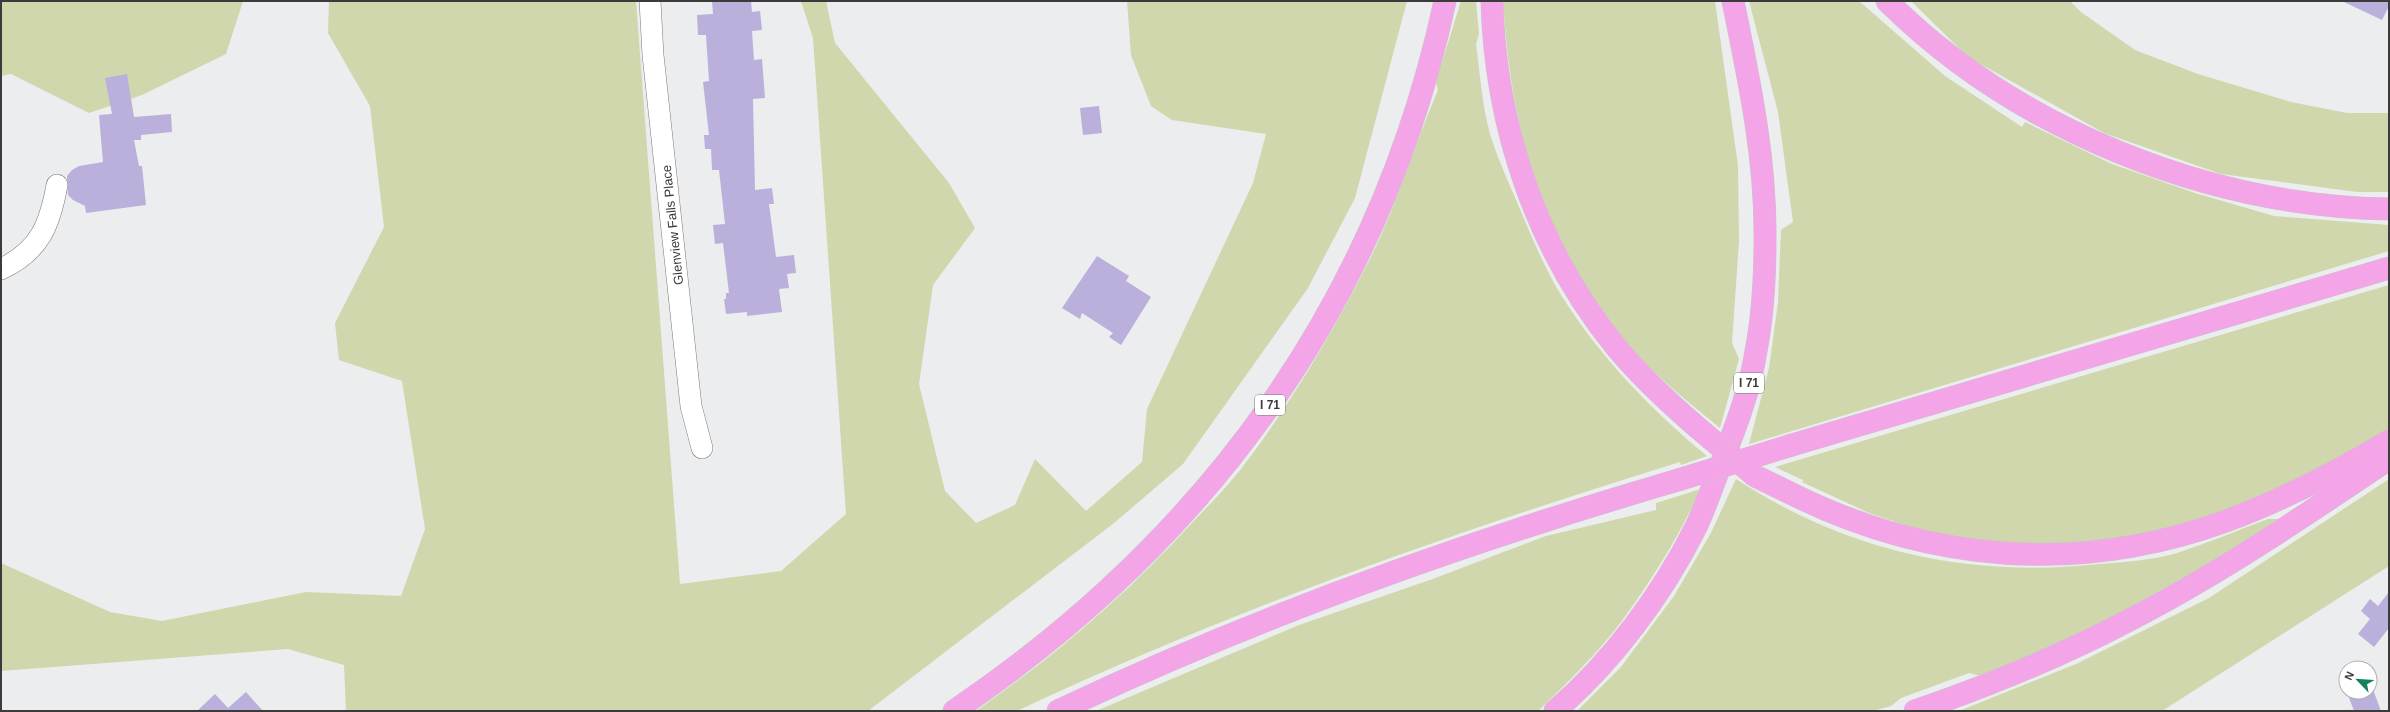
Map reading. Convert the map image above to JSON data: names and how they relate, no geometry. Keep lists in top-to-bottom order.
{
  "streets": {
    "highway": ["I 71"],
    "street": ["Glenview Falls Place"]
  },
  "north": "top left"
}
